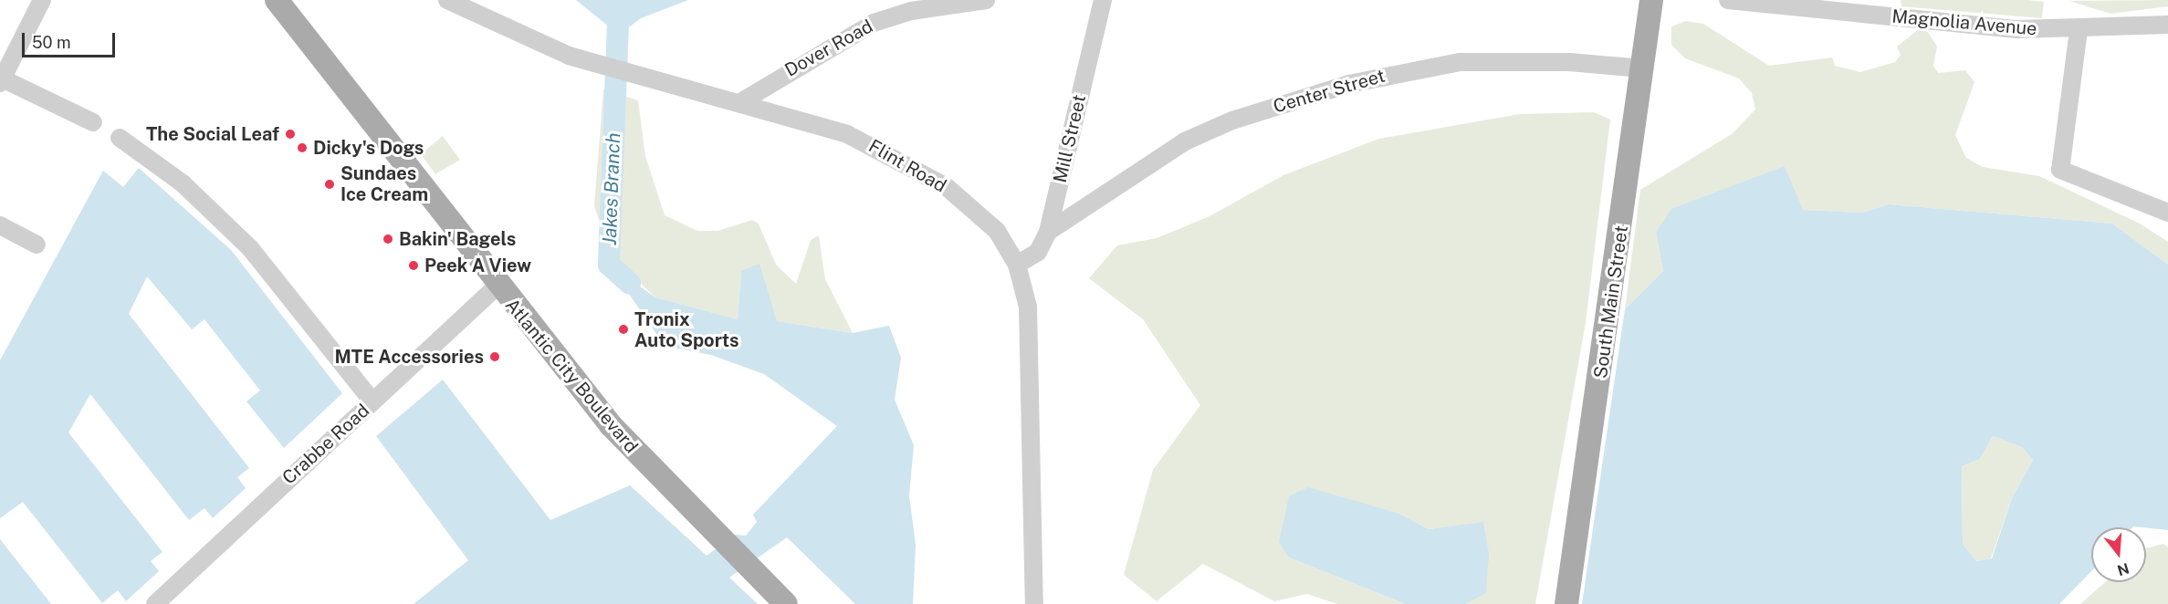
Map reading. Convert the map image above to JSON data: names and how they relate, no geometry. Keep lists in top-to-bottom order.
{
  "streets": {
    "main road": ["South Main Street", "Atlantic City Boulevard"],
    "street": [
      "Magnolia Avenue",
      "Dover Road",
      "Center Street",
      "Mill Street",
      "Flint Road",
      "Crabbe Road"
    ]
  },
  "crossings": [
    ["Dover Road", "Flint Road"],
    ["Center Street", "Mill Street"],
    ["Center Street", "South Main Street"],
    ["Mill Street", "Flint Road"],
    ["Atlantic City Boulevard", "Crabbe Road"]
  ],
  "water": ["Jakes Branch"],
  "places": [
    "The Social Leaf",
    "Dicky's Dogs",
    "Sundaes Ice Cream",
    "Bakin' Bagels",
    "Peek A View",
    "Tronix Auto Sports",
    "MTE Accessories"
  ],
  "scale_bar": "50 m",
  "north": "bottom"
}
